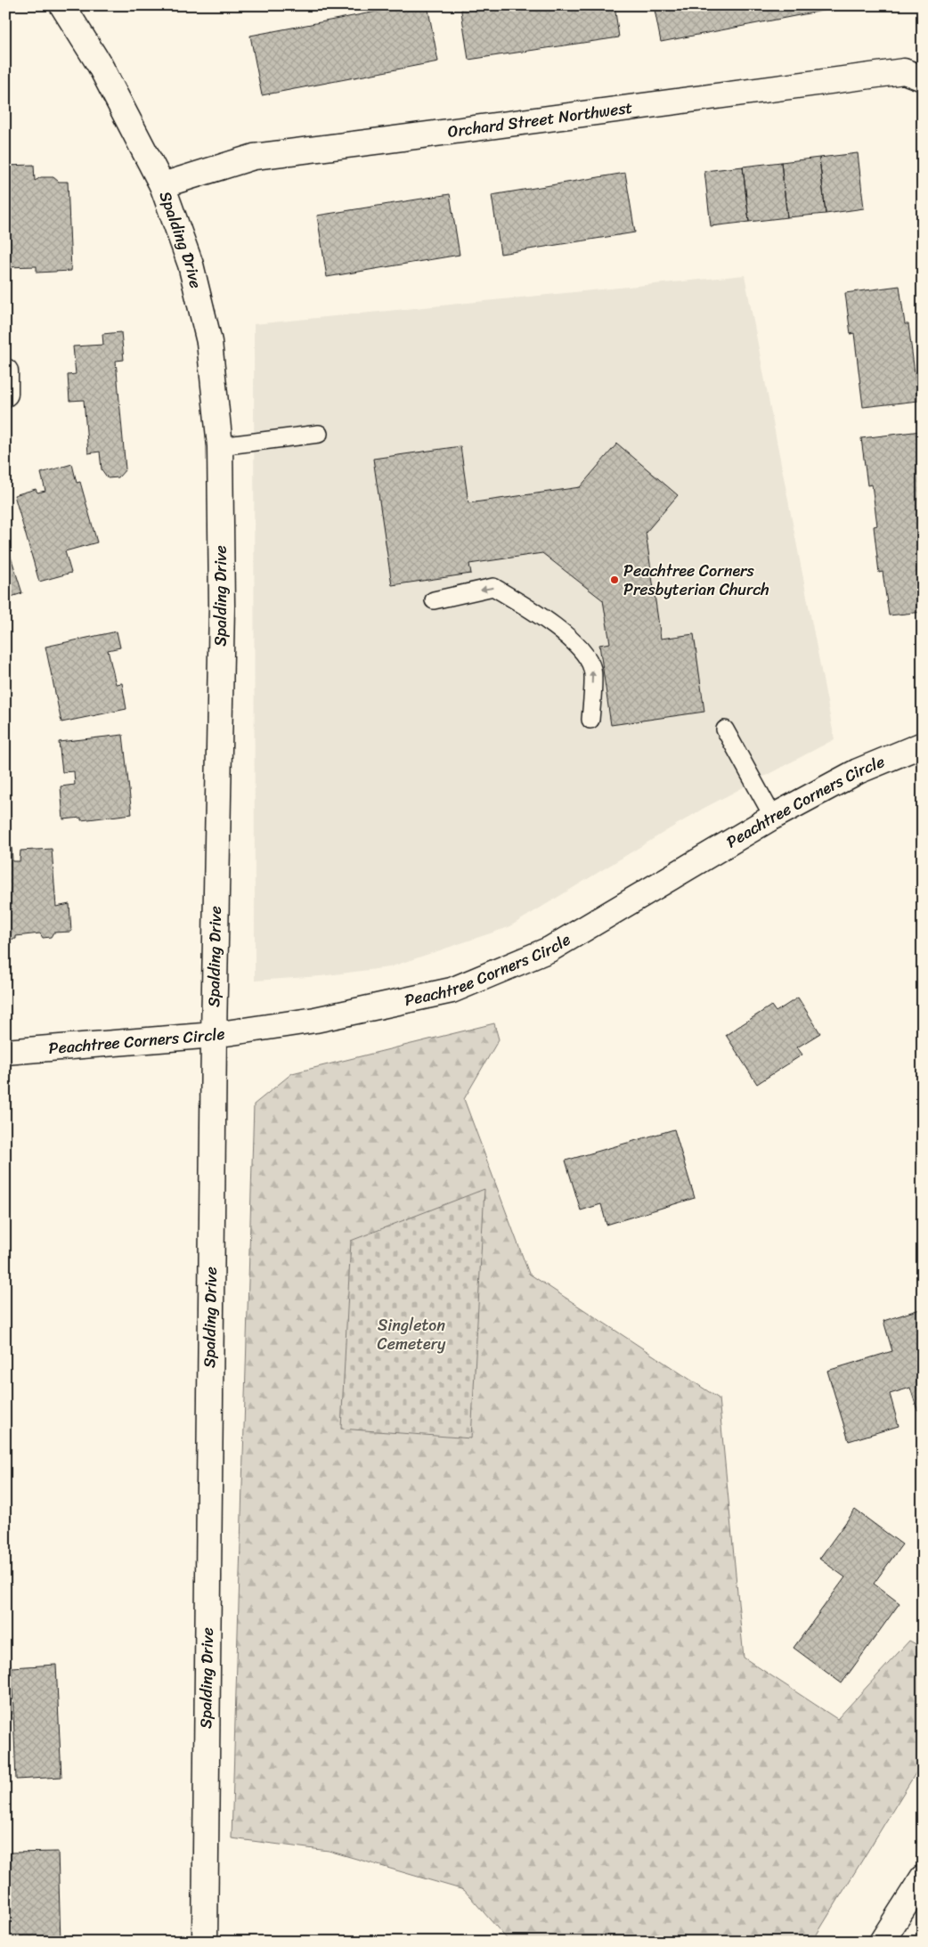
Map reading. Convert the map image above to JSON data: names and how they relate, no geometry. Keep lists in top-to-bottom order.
{
  "streets": {
    "main road": ["Orchard Street Northwest", "Spalding Drive", "Peachtree Corners Circle"]
  },
  "crossings": [
    ["Orchard Street Northwest", "Spalding Drive"],
    ["Spalding Drive", "Peachtree Corners Circle"]
  ],
  "parks": ["Singleton Cemetery"],
  "places": ["Peachtree Corners Presbyterian Church"]
}
